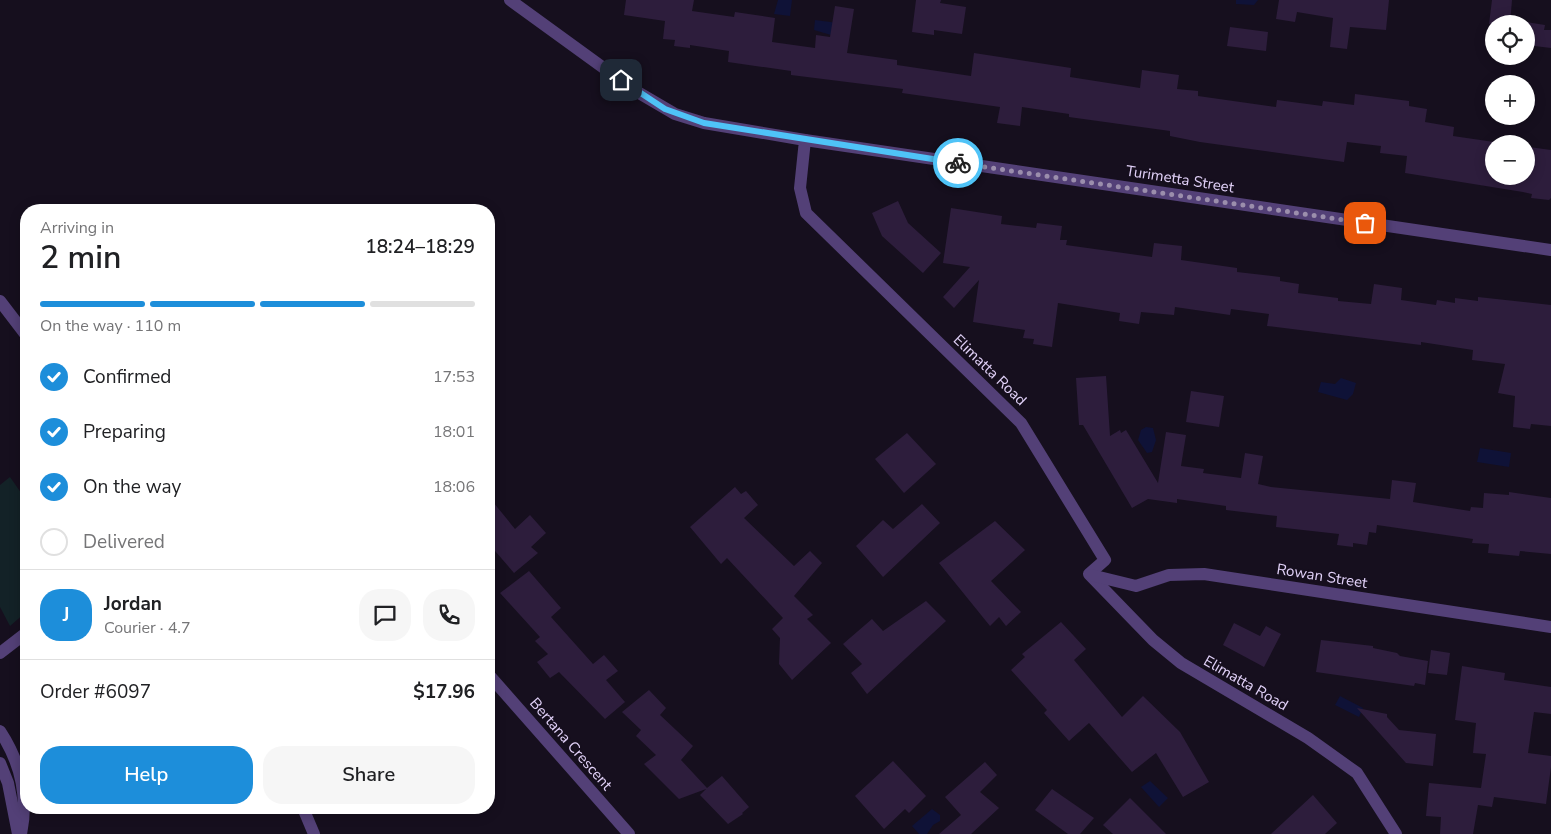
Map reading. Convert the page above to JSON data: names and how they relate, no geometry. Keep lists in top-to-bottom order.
{
  "streets": {
    "street": [
      "Turimetta Street",
      "Elimatta Road",
      "Rowan Street",
      "Bertana Crescent"
    ]
  },
  "crossings": [
    ["Turimetta Street", "Elimatta Road"],
    ["Elimatta Road", "Rowan Street"]
  ],
  "page": {
    "map_buttons": ["+", "−"],
    "heading": ["2 min", "Arriving in", "18:24–18:29"],
    "panel": [
      "Jordan",
      "Courier · 4.7",
      "Order #6097",
      "$17.96"
    ],
    "bar": "On the way · 110 m",
    "list": [
      ["Confirmed", "17:53"],
      ["Preparing", "18:01"],
      ["On the way", "18:06"],
      "Delivered"
    ],
    "round": "J",
    "buttons": ["Help", "Share"]
  }
}
